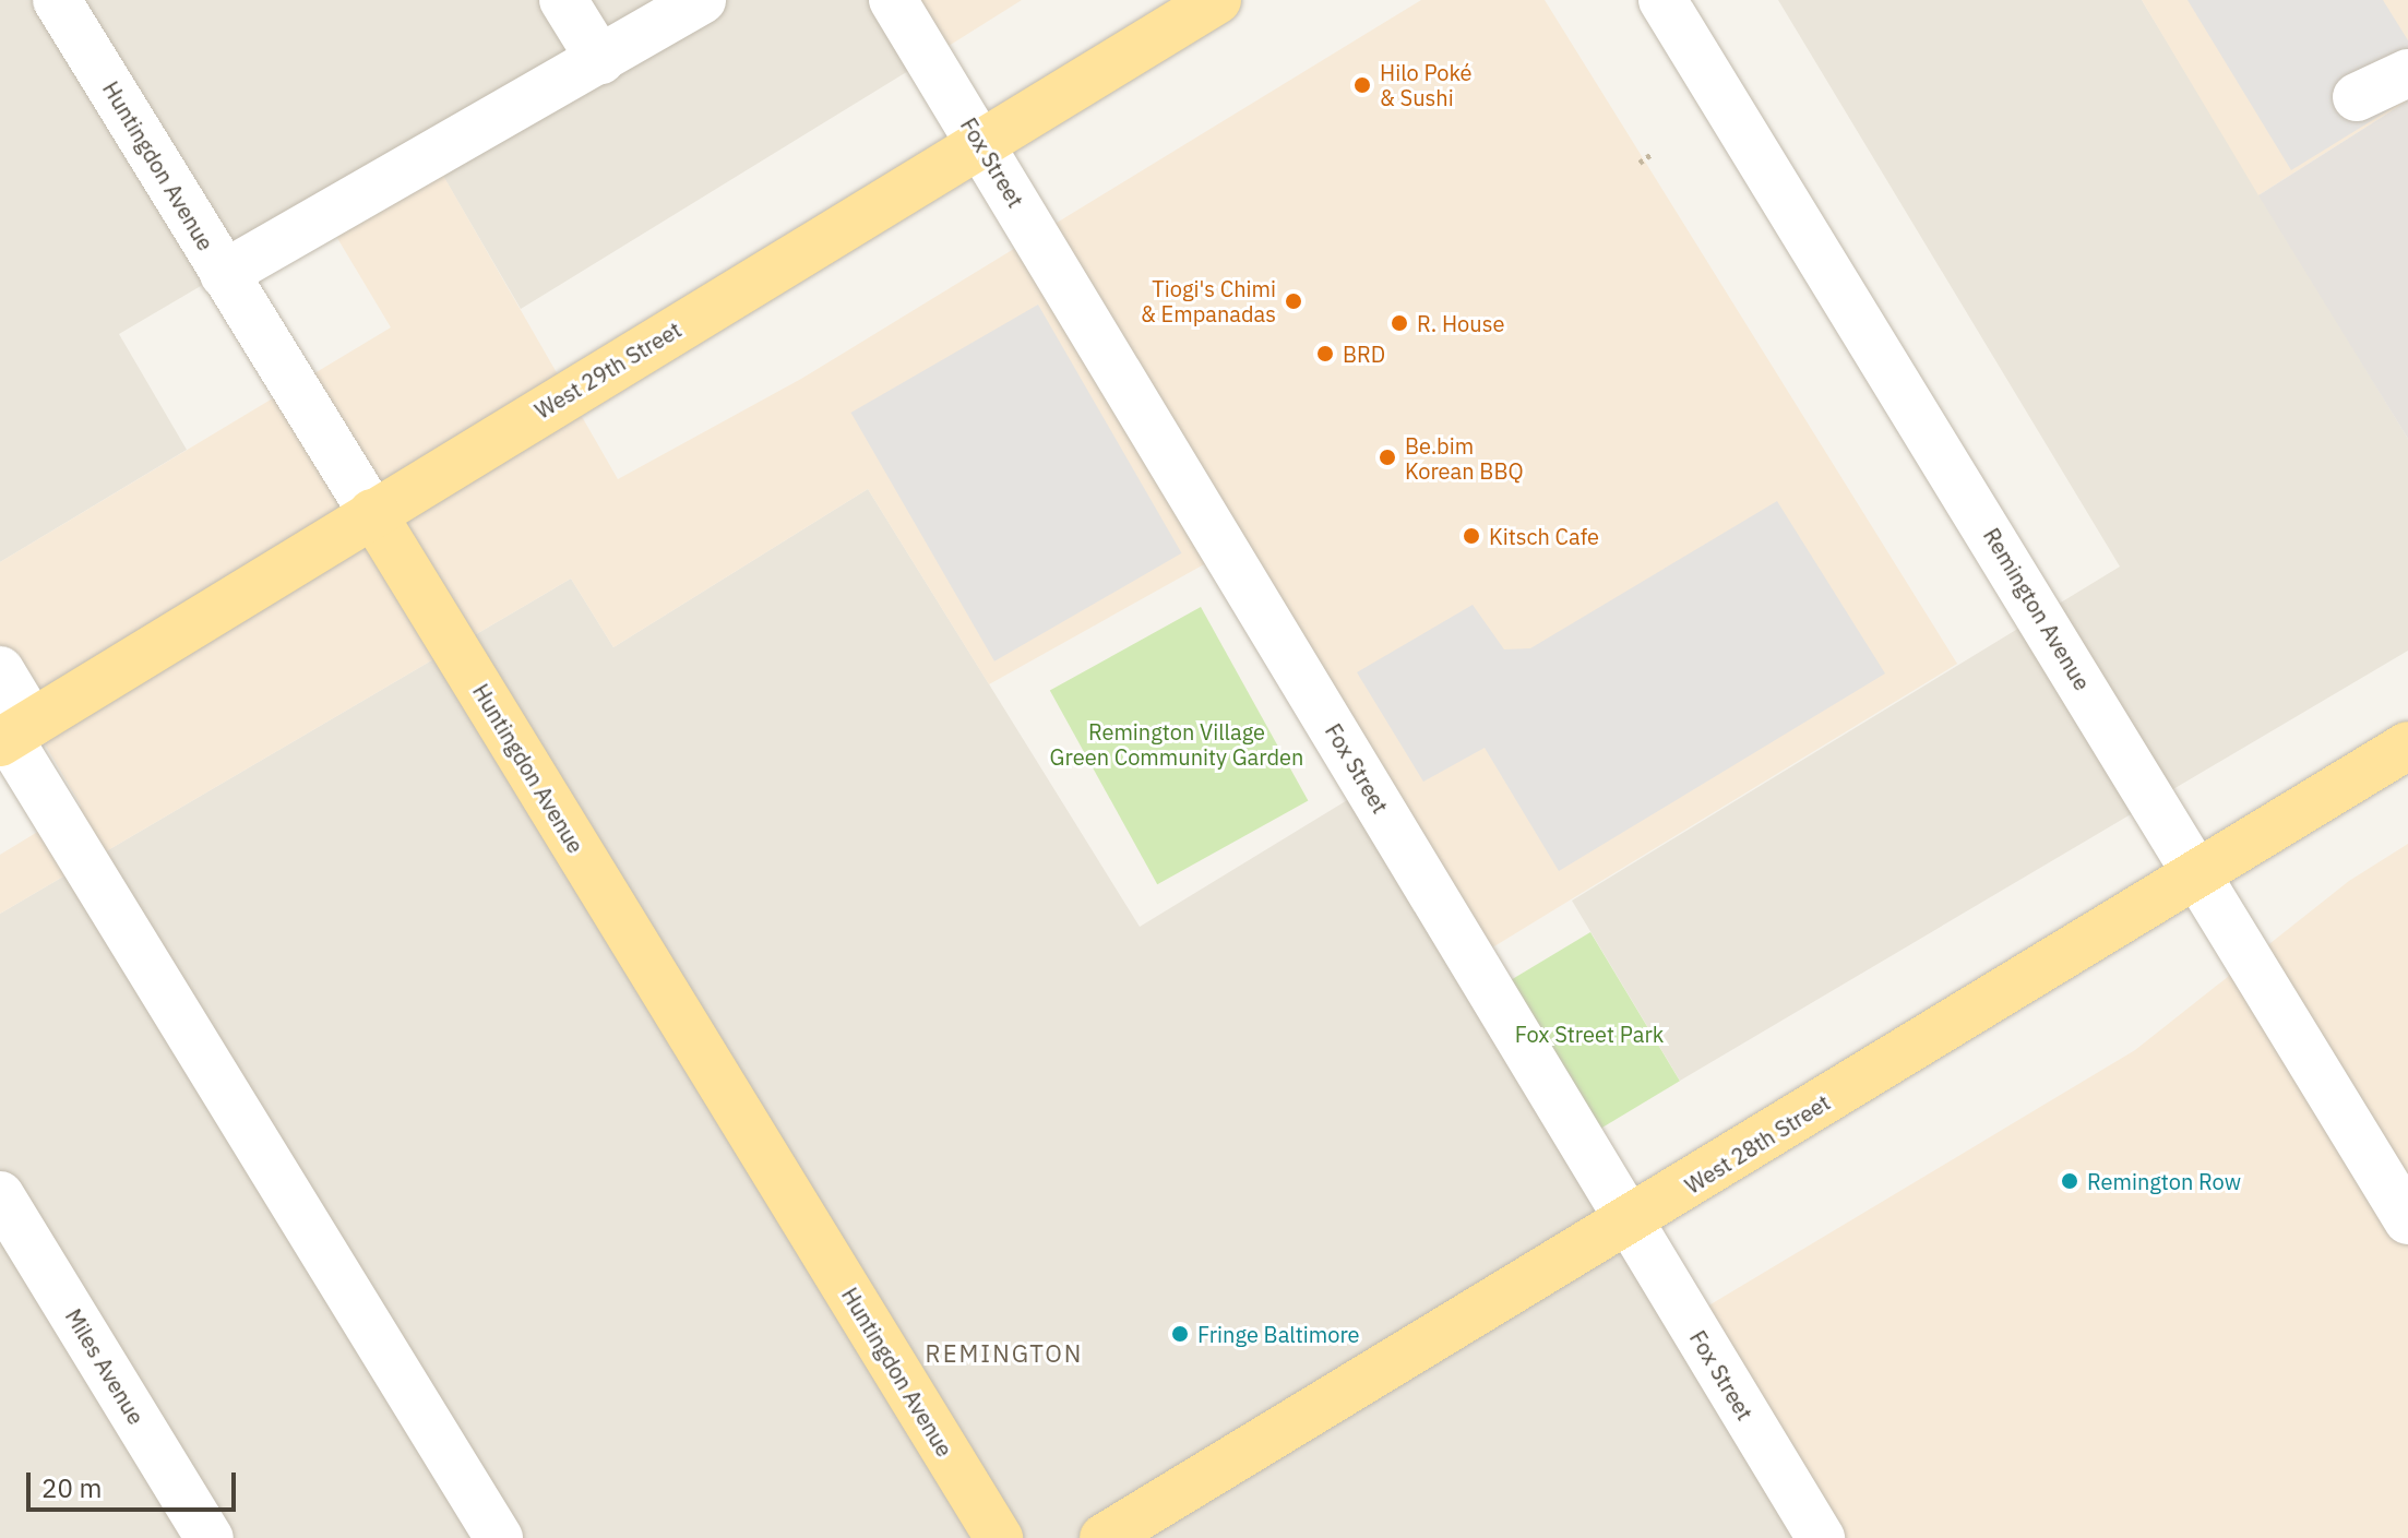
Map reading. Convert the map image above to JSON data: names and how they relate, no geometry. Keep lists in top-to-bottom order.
{
  "streets": {
    "main road": ["Huntingdon Avenue", "West 29th Street", "West 28th Street"],
    "street": ["Fox Street", "Remington Avenue", "Miles Avenue"]
  },
  "crossings": [
    ["Fox Street", "West 29th Street"],
    ["Fox Street", "West 28th Street"],
    ["Huntingdon Avenue", "West 29th Street"],
    ["Remington Avenue", "West 28th Street"]
  ],
  "districts": ["REMINGTON"],
  "parks": ["Remington Village Green Community Garden", "Fox Street Park"],
  "places": [
    "Hilo Poké & Sushi",
    "Tiogi's Chimi & Empanadas",
    "R. House",
    "BRD",
    "Be.bim Korean BBQ",
    "Kitsch Cafe",
    "Remington Row",
    "Fringe Baltimore"
  ],
  "scale_bar": "20 m"
}
